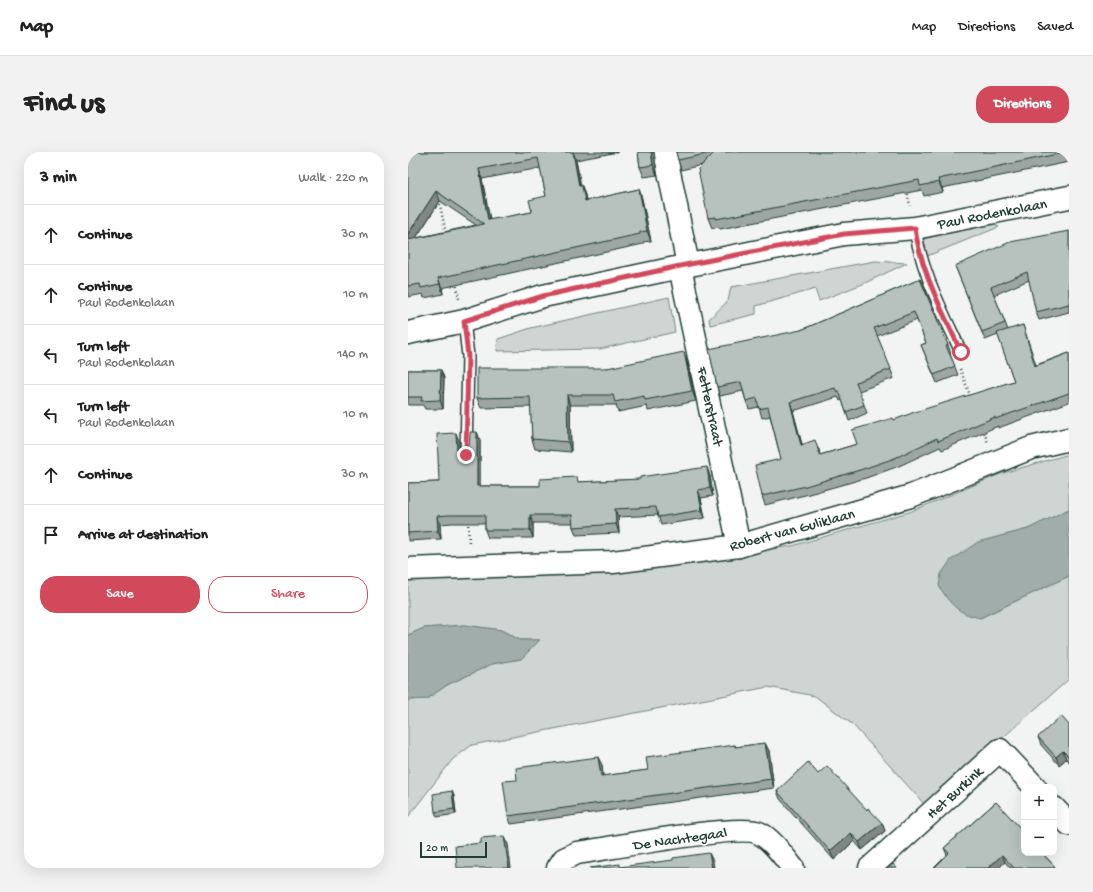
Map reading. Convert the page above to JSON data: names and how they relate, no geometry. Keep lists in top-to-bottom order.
{
  "streets": {
    "street": [
      "Paul Rodenkolaan",
      "Fetterstraat",
      "Robert van Guliklaan",
      "Het Burkink",
      "De Nachtegaal"
    ]
  },
  "crossings": [
    ["Paul Rodenkolaan", "Fetterstraat"],
    ["Fetterstraat", "Robert van Guliklaan"]
  ],
  "scale_bar": "20 m",
  "page": {
    "header": "Map",
    "nav": ["Map", "Directions", "Saved"],
    "buttons": [
      "Directions",
      ["Save", "Share"]
    ],
    "title": "Find us",
    "heading": ["3 min", "Walk · 220 m"],
    "list": [
      ["Continue", "30 m"],
      ["Continue", "Paul Rodenkolaan", "10 m"],
      ["Turn left", "Paul Rodenkolaan", "140 m"],
      ["Turn left", "Paul Rodenkolaan", "10 m"],
      ["Continue", "30 m"],
      "Arrive at destination"
    ],
    "map_buttons": ["+", "−"],
    "scale": "20 m"
  }
}
